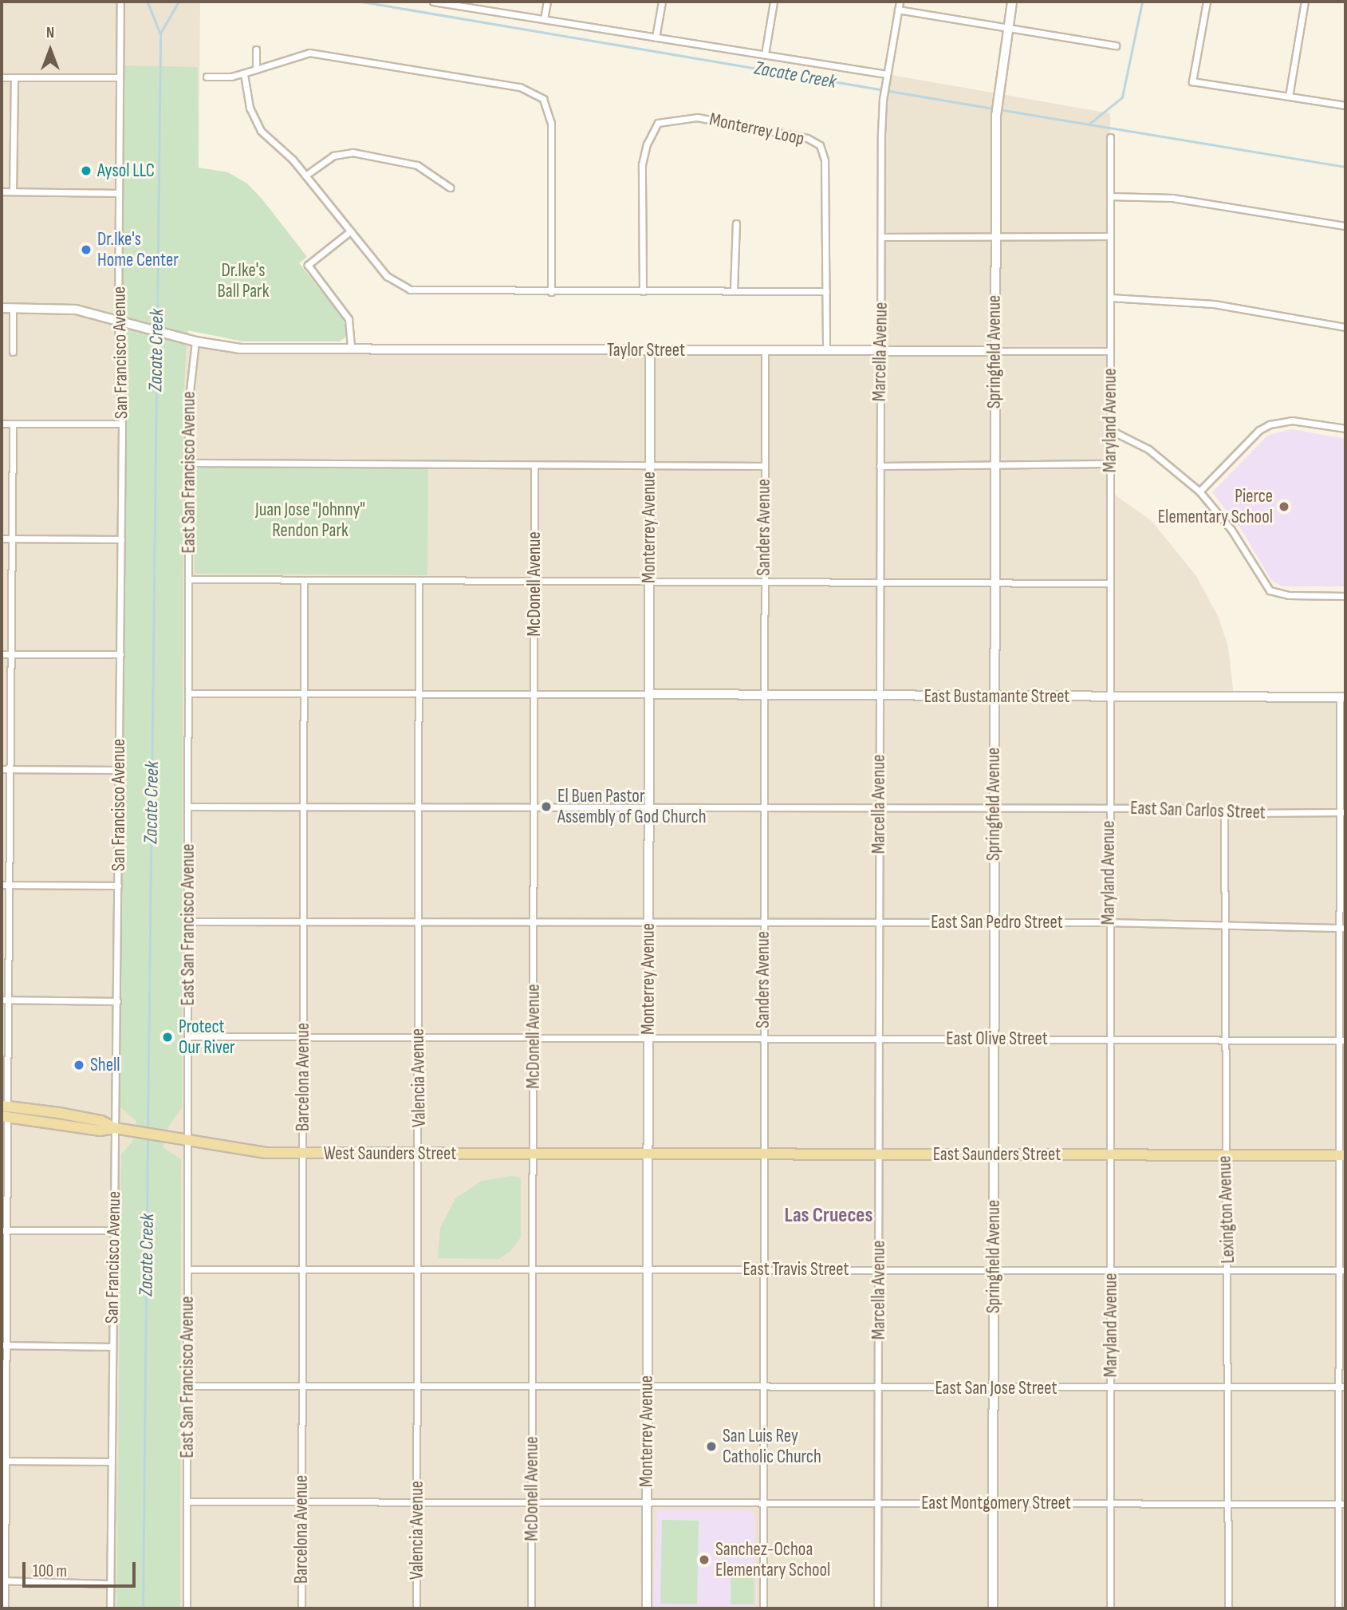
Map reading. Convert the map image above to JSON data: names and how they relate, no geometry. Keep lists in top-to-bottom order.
{
  "streets": {
    "main road": ["Springfield Avenue", "West Saunders Street", "East Saunders Street"],
    "street": [
      "Monterrey Loop",
      "Taylor Street",
      "Marcella Avenue",
      "San Francisco Avenue",
      "Maryland Avenue",
      "East San Francisco Avenue",
      "Monterrey Avenue",
      "Sanders Avenue",
      "McDonell Avenue",
      "East Bustamante Street",
      "East San Carlos Street",
      "East San Pedro Street",
      "East Olive Street",
      "Barcelona Avenue",
      "Valencia Avenue",
      "Lexington Avenue",
      "East Travis Street",
      "East San Jose Street",
      "East Montgomery Street"
    ]
  },
  "crossings": [
    ["Monterrey Loop", "Taylor Street"],
    ["Taylor Street", "Marcella Avenue"],
    ["Taylor Street", "Springfield Avenue"],
    ["Taylor Street", "San Francisco Avenue"],
    ["Taylor Street", "Maryland Avenue"],
    ["Taylor Street", "East San Francisco Avenue"],
    ["Taylor Street", "Monterrey Avenue"],
    ["Taylor Street", "Sanders Avenue"],
    ["Marcella Avenue", "East Bustamante Street"],
    ["Marcella Avenue", "East San Carlos Street"],
    ["Marcella Avenue", "East San Pedro Street"],
    ["Marcella Avenue", "East Olive Street"],
    ["Marcella Avenue", "East Saunders Street"],
    ["Marcella Avenue", "East Travis Street"],
    ["Marcella Avenue", "East San Jose Street"],
    ["Marcella Avenue", "East Montgomery Street"],
    ["Springfield Avenue", "East Bustamante Street"],
    ["Springfield Avenue", "East San Carlos Street"],
    ["Springfield Avenue", "East San Pedro Street"],
    ["Springfield Avenue", "East Olive Street"],
    ["Springfield Avenue", "East Saunders Street"],
    ["Springfield Avenue", "East Travis Street"],
    ["Springfield Avenue", "East San Jose Street"],
    ["Springfield Avenue", "East Montgomery Street"],
    ["San Francisco Avenue", "West Saunders Street"],
    ["Maryland Avenue", "East Bustamante Street"],
    ["Maryland Avenue", "East San Carlos Street"],
    ["Maryland Avenue", "East San Pedro Street"],
    ["Maryland Avenue", "East Olive Street"],
    ["Maryland Avenue", "East Saunders Street"],
    ["Maryland Avenue", "East Travis Street"],
    ["Maryland Avenue", "East San Jose Street"],
    ["Maryland Avenue", "East Montgomery Street"],
    ["East San Francisco Avenue", "East San Carlos Street"],
    ["East San Francisco Avenue", "East San Pedro Street"],
    ["East San Francisco Avenue", "East Olive Street"],
    ["East San Francisco Avenue", "West Saunders Street"],
    ["East San Francisco Avenue", "East Travis Street"],
    ["East San Francisco Avenue", "East San Jose Street"],
    ["East San Francisco Avenue", "East Montgomery Street"],
    ["Monterrey Avenue", "East Bustamante Street"],
    ["Monterrey Avenue", "East San Carlos Street"],
    ["Monterrey Avenue", "East San Pedro Street"],
    ["Monterrey Avenue", "East Olive Street"],
    ["Monterrey Avenue", "West Saunders Street"],
    ["Monterrey Avenue", "East Saunders Street"],
    ["Monterrey Avenue", "East Travis Street"],
    ["Monterrey Avenue", "East San Jose Street"],
    ["Monterrey Avenue", "East Montgomery Street"],
    ["Sanders Avenue", "East Bustamante Street"],
    ["Sanders Avenue", "East San Carlos Street"],
    ["Sanders Avenue", "East San Pedro Street"],
    ["Sanders Avenue", "East Olive Street"],
    ["Sanders Avenue", "East Saunders Street"],
    ["Sanders Avenue", "East Travis Street"],
    ["Sanders Avenue", "East San Jose Street"],
    ["Sanders Avenue", "East Montgomery Street"],
    ["McDonell Avenue", "East San Carlos Street"],
    ["McDonell Avenue", "East San Pedro Street"],
    ["McDonell Avenue", "East Olive Street"],
    ["McDonell Avenue", "West Saunders Street"],
    ["McDonell Avenue", "East Travis Street"],
    ["McDonell Avenue", "East San Jose Street"],
    ["McDonell Avenue", "East Montgomery Street"],
    ["East San Carlos Street", "Barcelona Avenue"],
    ["East San Carlos Street", "Valencia Avenue"],
    ["East San Carlos Street", "Lexington Avenue"],
    ["East San Pedro Street", "Barcelona Avenue"],
    ["East San Pedro Street", "Valencia Avenue"],
    ["East San Pedro Street", "Lexington Avenue"],
    ["East Olive Street", "Barcelona Avenue"],
    ["East Olive Street", "Valencia Avenue"],
    ["East Olive Street", "Lexington Avenue"],
    ["Barcelona Avenue", "West Saunders Street"],
    ["Barcelona Avenue", "East Travis Street"],
    ["Barcelona Avenue", "East San Jose Street"],
    ["Barcelona Avenue", "East Montgomery Street"],
    ["Valencia Avenue", "West Saunders Street"],
    ["Valencia Avenue", "East Travis Street"],
    ["Valencia Avenue", "East San Jose Street"],
    ["Valencia Avenue", "East Montgomery Street"],
    ["West Saunders Street", "East Saunders Street"],
    ["East Saunders Street", "Lexington Avenue"],
    ["Lexington Avenue", "East Travis Street"],
    ["Lexington Avenue", "East San Jose Street"],
    ["Lexington Avenue", "East Montgomery Street"]
  ],
  "districts": ["Las Crueces"],
  "water": ["Zacate Creek"],
  "parks": ["Dr.Ike's Ball Park", "Juan Jose \"Johnny\" Rendon Park"],
  "places": [
    "Aysol LLC",
    "Dr.Ike's Home Center",
    "Pierce Elementary School",
    "El Buen Pastor Assembly of God Church",
    "Protect Our River",
    "Shell",
    "San Luis Rey Catholic Church",
    "Sanchez-Ochoa Elementary School"
  ],
  "scale_bar": "100 m",
  "north": "top"
}
